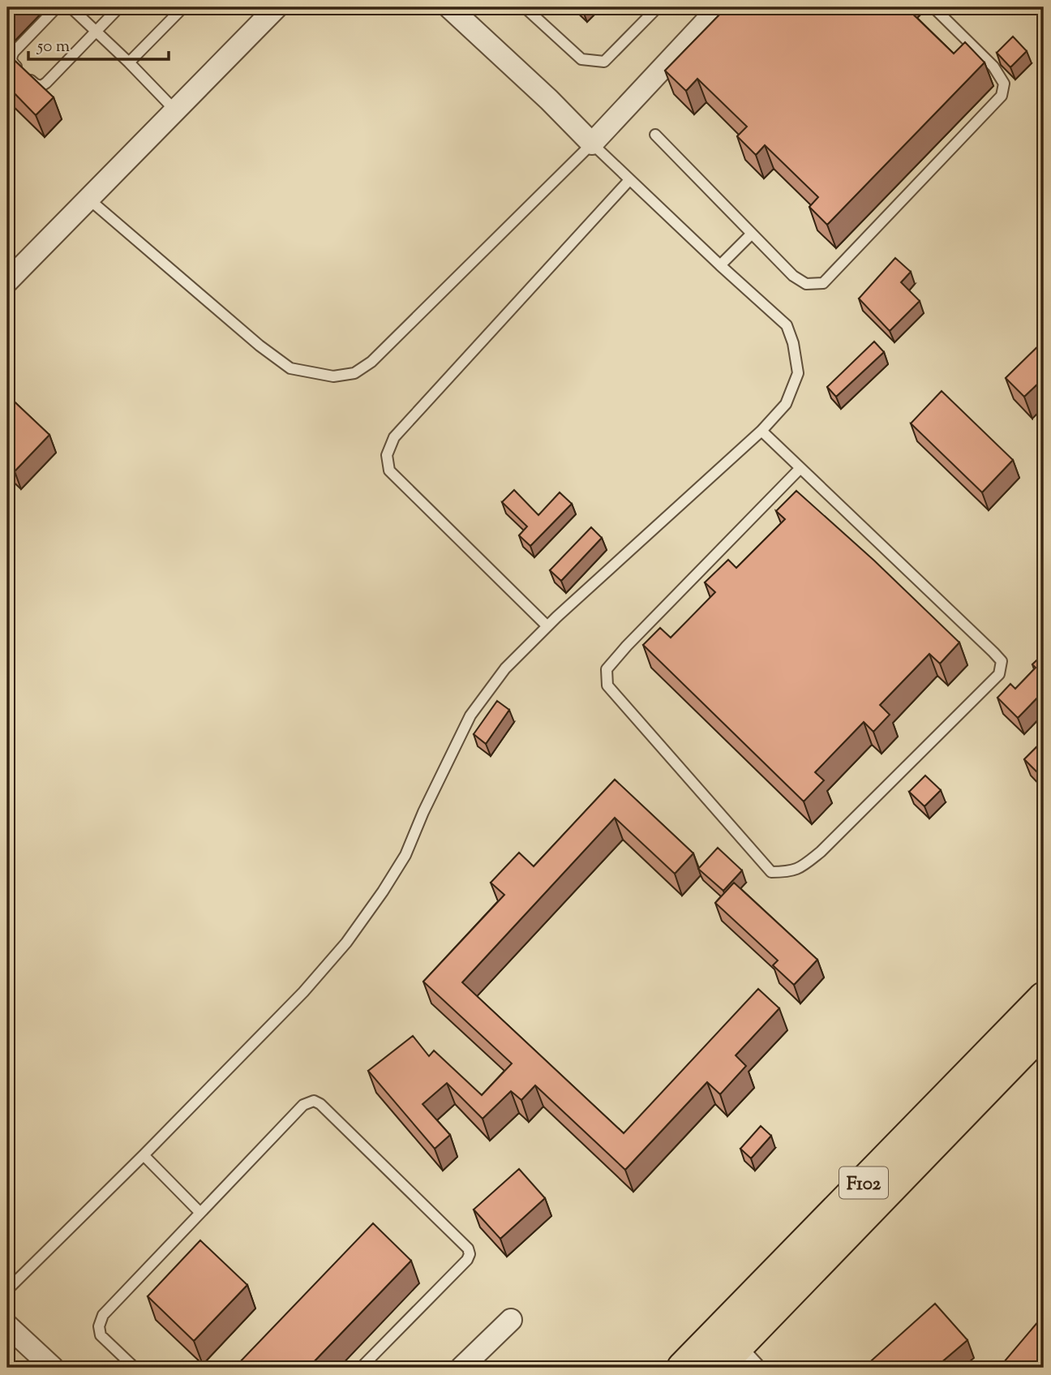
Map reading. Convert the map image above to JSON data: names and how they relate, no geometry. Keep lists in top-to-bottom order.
{
  "streets": {
    "highway": ["F102"]
  },
  "scale_bar": "50 m"
}
